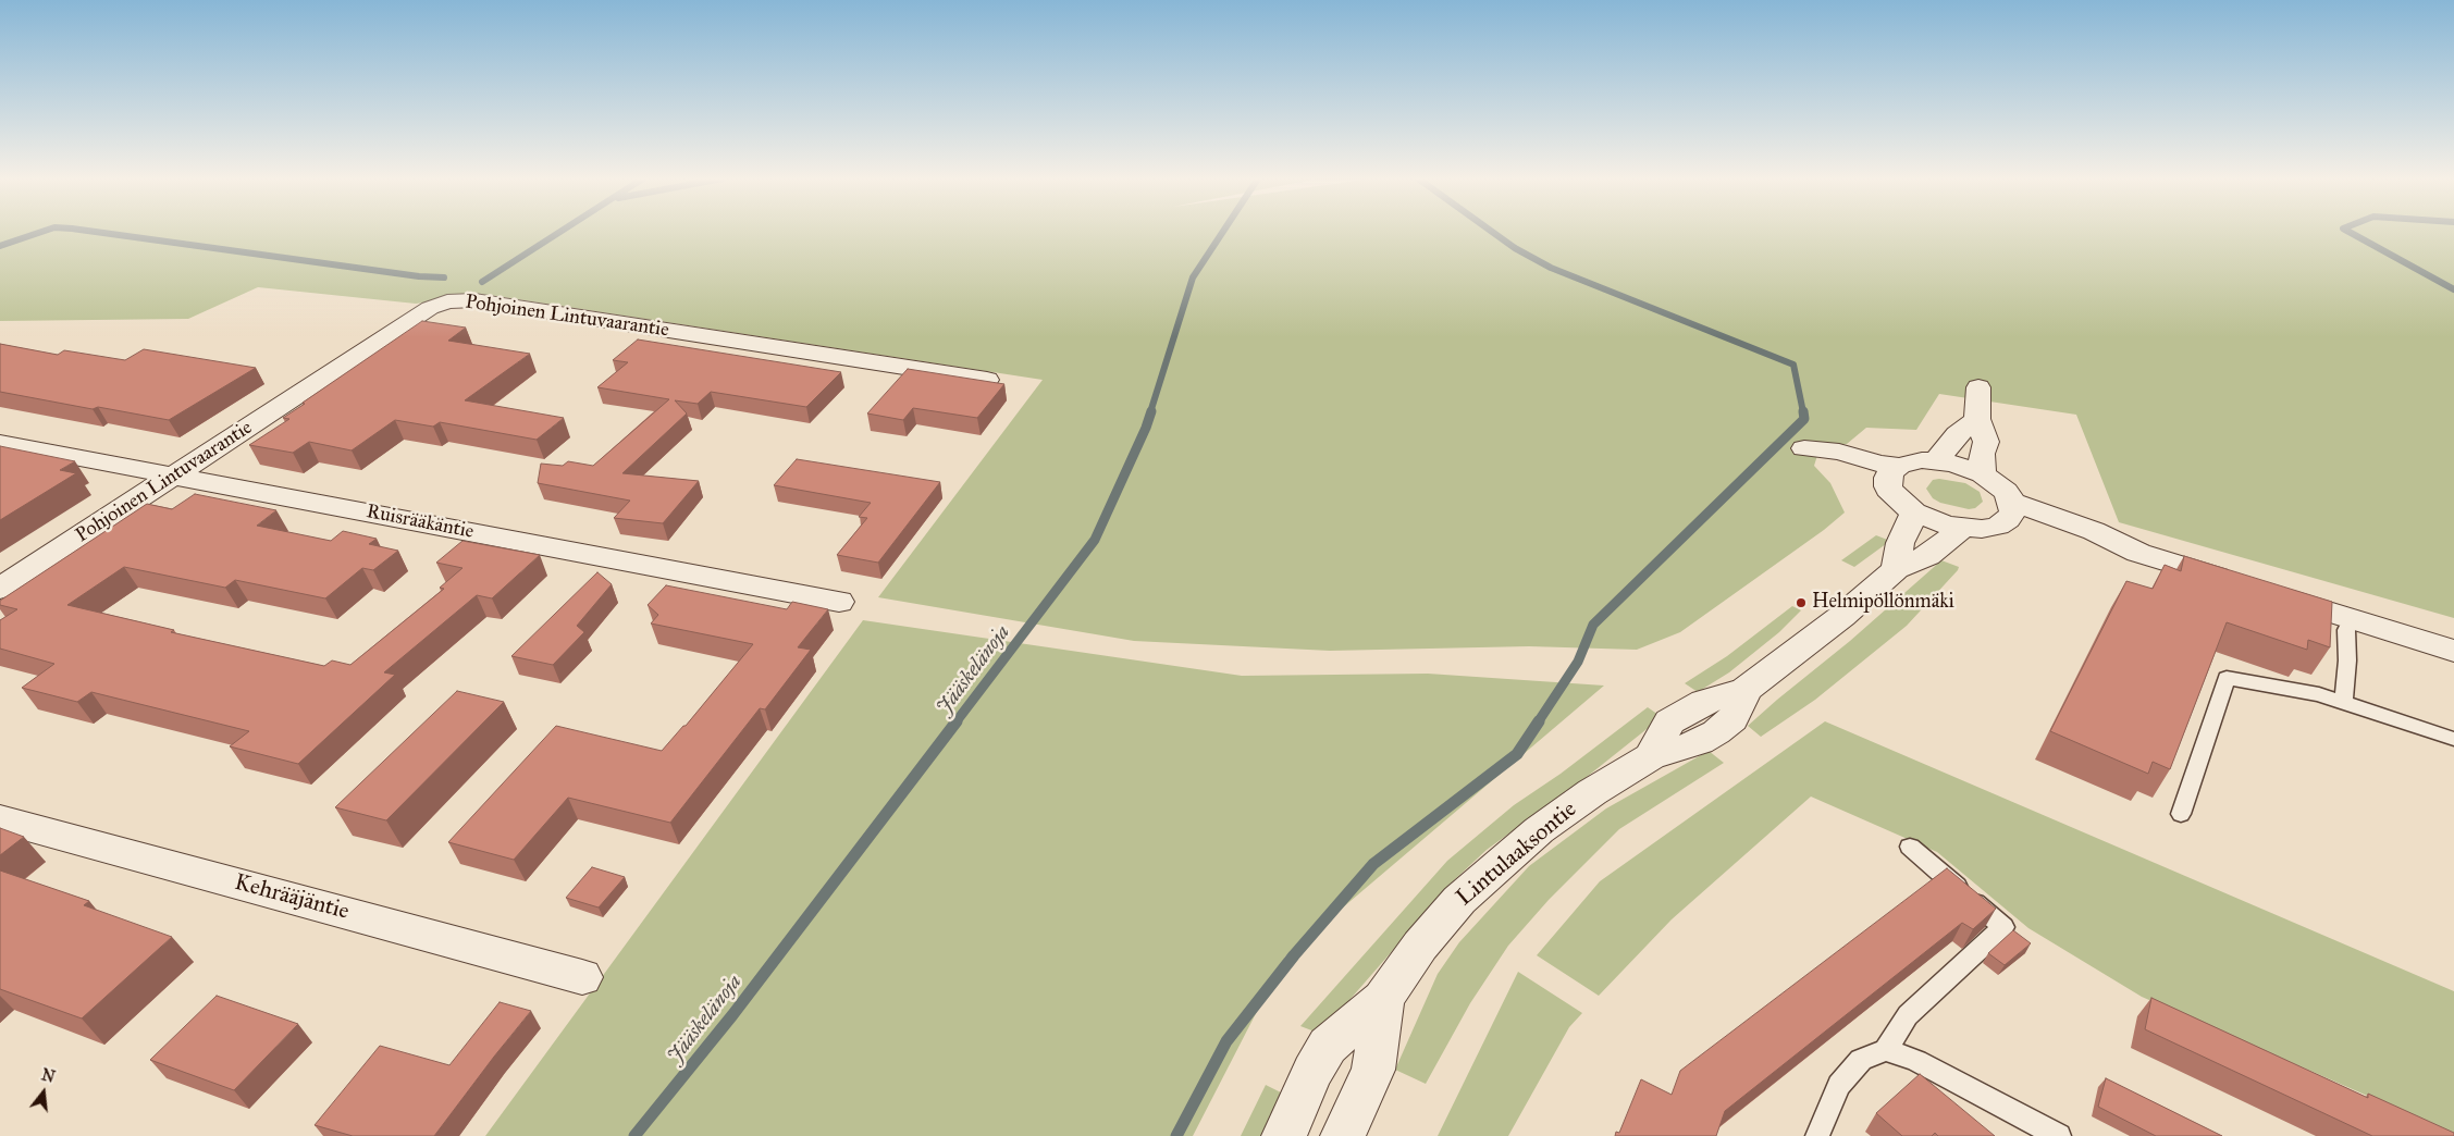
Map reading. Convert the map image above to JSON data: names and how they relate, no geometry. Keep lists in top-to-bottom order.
{
  "streets": {
    "street": [
      "Pohjoinen Lintuvaarantie",
      "Ruisrääkäntie",
      "Lintulaaksontie",
      "Kehrääjäntie"
    ]
  },
  "crossings": [
    ["Pohjoinen Lintuvaarantie", "Ruisrääkäntie"]
  ],
  "water": ["Jääskelänoja"],
  "places": ["Helmipöllönmäki"],
  "north": "top"
}
